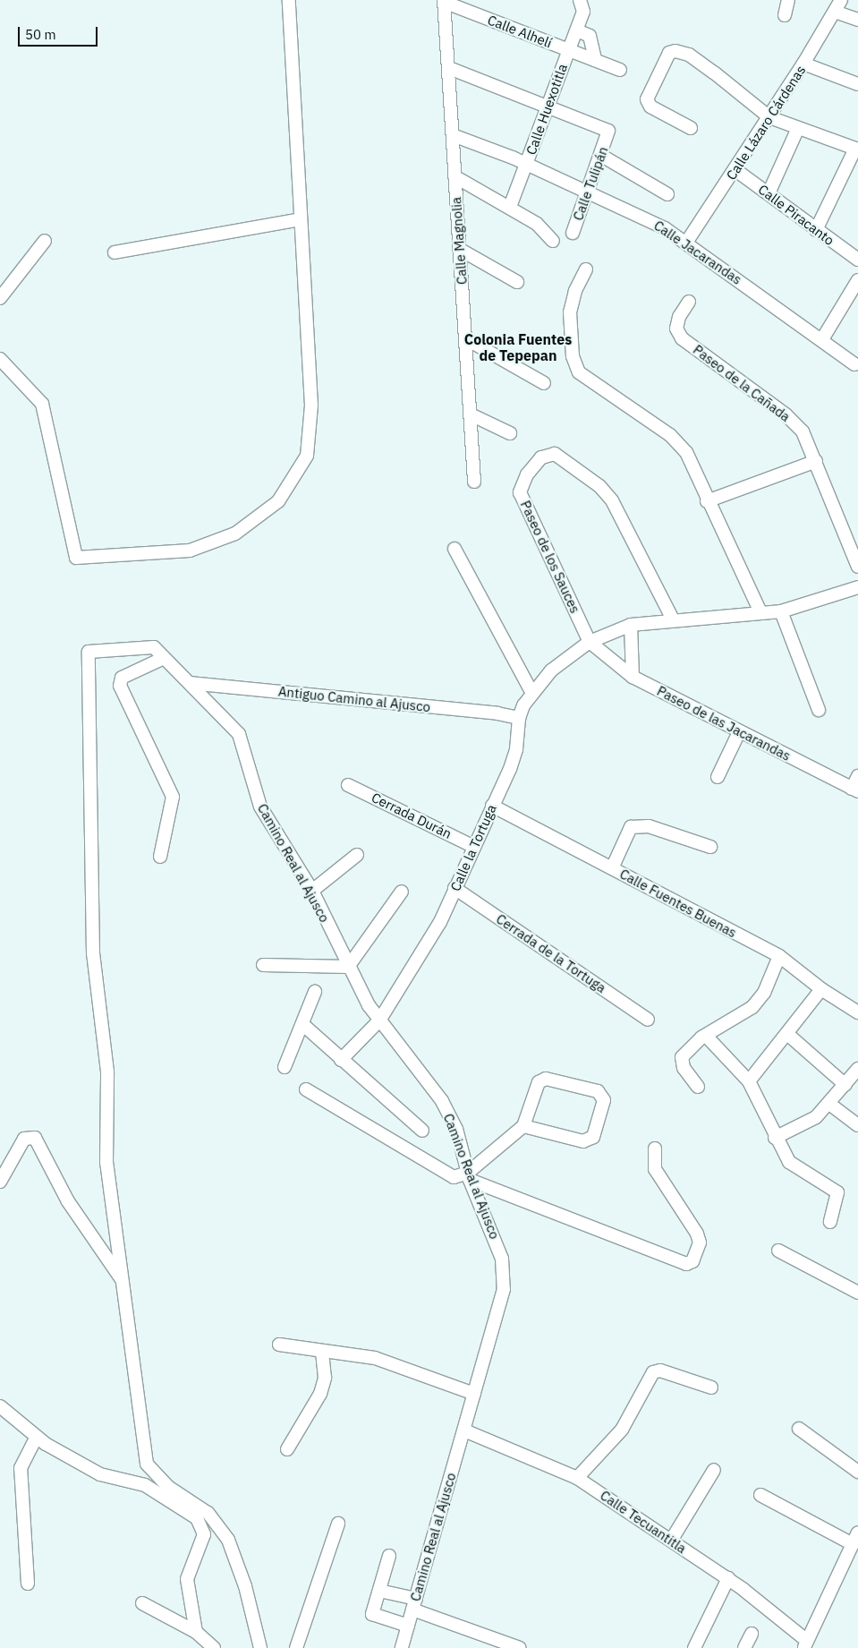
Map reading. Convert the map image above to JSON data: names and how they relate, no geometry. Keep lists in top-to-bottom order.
{
  "streets": {
    "street": [
      "Calle Alhelí",
      "Calle Huexotitla",
      "Calle Lázaro Cárdenas",
      "Calle Tulipán",
      "Calle Piracanto",
      "Calle Magnolia",
      "Calle Jacarandas",
      "Paseo de la Cañada",
      "Paseo de los Sauces",
      "Antiguo Camino al Ajusco",
      "Paseo de las Jacarandas",
      "Cerrada Durán",
      "Calle la Tortuga",
      "Camino Real al Ajusco",
      "Calle Fuentes Buenas",
      "Cerrada de la Tortuga",
      "Calle Tecuantitla"
    ]
  },
  "crossings": [
    ["Calle Alhelí", "Calle Huexotitla"],
    ["Calle Alhelí", "Calle Magnolia"],
    ["Calle Huexotitla", "Calle Tulipán"],
    ["Calle Huexotitla", "Calle Jacarandas"],
    ["Calle Lázaro Cárdenas", "Calle Piracanto"],
    ["Calle Lázaro Cárdenas", "Calle Jacarandas"],
    ["Calle Tulipán", "Calle Jacarandas"],
    ["Calle Magnolia", "Calle Jacarandas"],
    ["Paseo de los Sauces", "Paseo de las Jacarandas"],
    ["Paseo de los Sauces", "Calle la Tortuga"],
    ["Antiguo Camino al Ajusco", "Calle la Tortuga"],
    ["Antiguo Camino al Ajusco", "Camino Real al Ajusco"],
    ["Paseo de las Jacarandas", "Calle la Tortuga"],
    ["Cerrada Durán", "Calle la Tortuga"],
    ["Calle la Tortuga", "Camino Real al Ajusco"],
    ["Calle la Tortuga", "Calle Fuentes Buenas"],
    ["Calle la Tortuga", "Cerrada de la Tortuga"],
    ["Camino Real al Ajusco", "Calle Tecuantitla"]
  ],
  "districts": ["Colonia Fuentes de Tepepan"],
  "scale_bar": "50 m"
}
